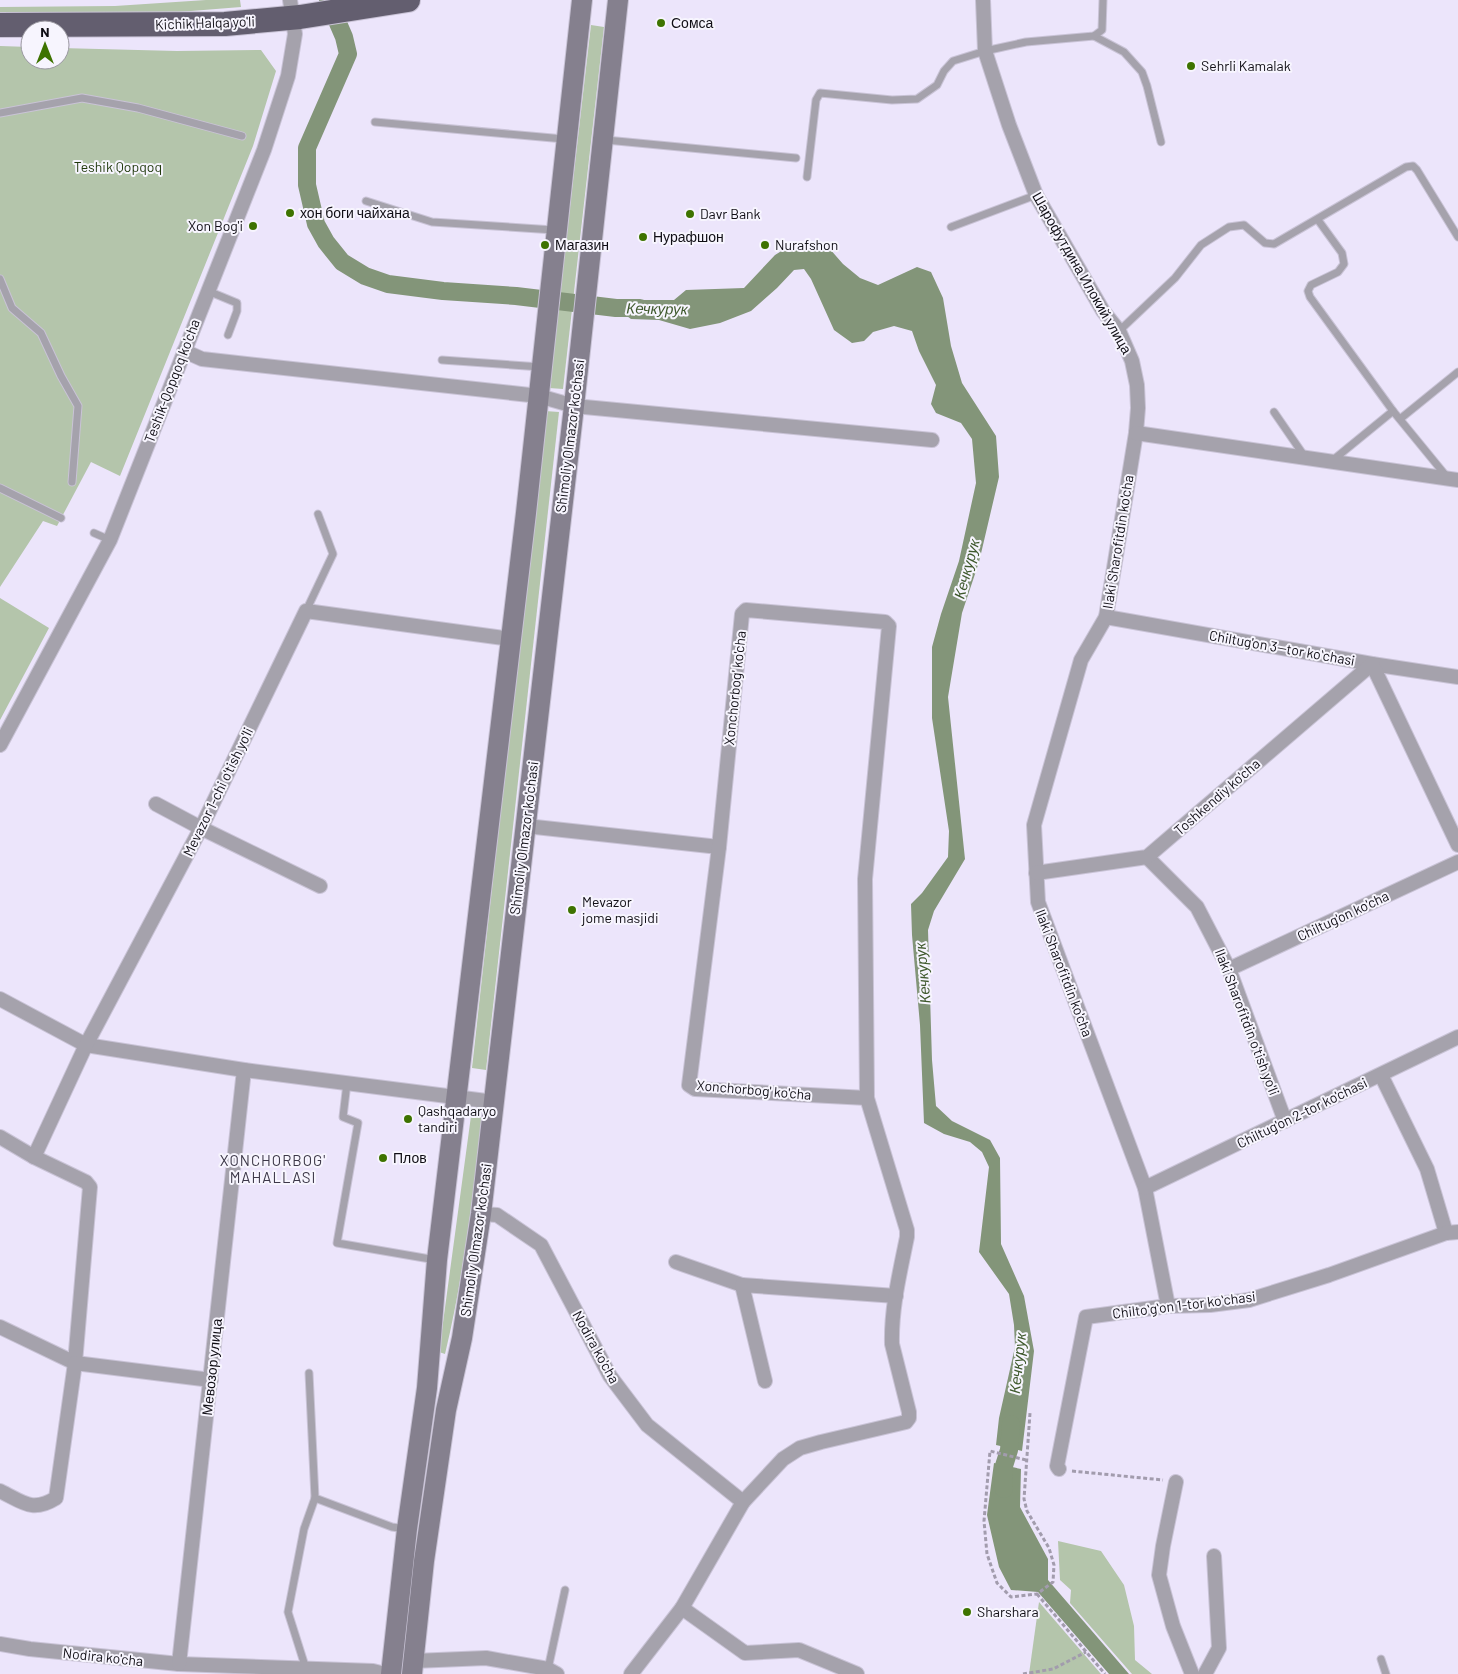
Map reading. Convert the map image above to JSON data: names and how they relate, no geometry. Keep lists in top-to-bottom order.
{
  "streets": {
    "highway": ["Kichik Halqa yo'li"],
    "main road": ["Shimoliy Olmazor ko'chasi"],
    "street": [
      "Шарофутдина Илокий улица",
      "Teshik-Qopqoq ko'cha",
      "Ilaki Sharofitdin ko'cha",
      "Chiltug'on 3--tor koʻchasi",
      "Xonchorbog' ko'cha",
      "Mevazor 1-chi o'tish yo'li",
      "Toshkendiy ko'cha",
      "Chiltug'on ko'cha",
      "Ilaki Sharofitdin o'tish yo'li",
      "Chiltug'on 2-tor ko'chasi",
      "Chiltoʻgʻon 1-tor koʻchasi",
      "Nodira ko'cha",
      "Мевозор улица"
    ]
  },
  "crossings": [
    ["Kichik Halqa yo'li", "Teshik-Qopqoq ko'cha"],
    ["Шарофутдина Илокий улица", "Ilaki Sharofitdin ko'cha"],
    ["Shimoliy Olmazor ko'chasi", "Nodira ko'cha"],
    ["Ilaki Sharofitdin ko'cha", "Chiltug'on 3--tor koʻchasi"],
    ["Ilaki Sharofitdin ko'cha", "Chiltug'on 2-tor ko'chasi"],
    ["Ilaki Sharofitdin ko'cha", "Chiltoʻgʻon 1-tor koʻchasi"],
    ["Chiltug'on 3--tor koʻchasi", "Toshkendiy ko'cha"],
    ["Xonchorbog' ko'cha", "Nodira ko'cha"],
    ["Toshkendiy ko'cha", "Ilaki Sharofitdin o'tish yo'li"],
    ["Chiltug'on ko'cha", "Ilaki Sharofitdin o'tish yo'li"],
    ["Ilaki Sharofitdin o'tish yo'li", "Chiltug'on 2-tor ko'chasi"],
    ["Nodira ko'cha", "Мевозор улица"]
  ],
  "districts": ["XONCHORBOG' MAHALLASI"],
  "water": ["Кечкурук"],
  "parks": ["Teshik Qopqoq"],
  "places": [
    "Сомса",
    "Sehrli Kamalak",
    "хон боги чайхана",
    "Davr Bank",
    "Xon Bog'i",
    "Нурафшон",
    "Магазин",
    "Nurafshon",
    "Mevazor jome masjidi",
    "Qashqadaryo tandiri",
    "Плов",
    "Sharshara"
  ],
  "north": "top"
}
